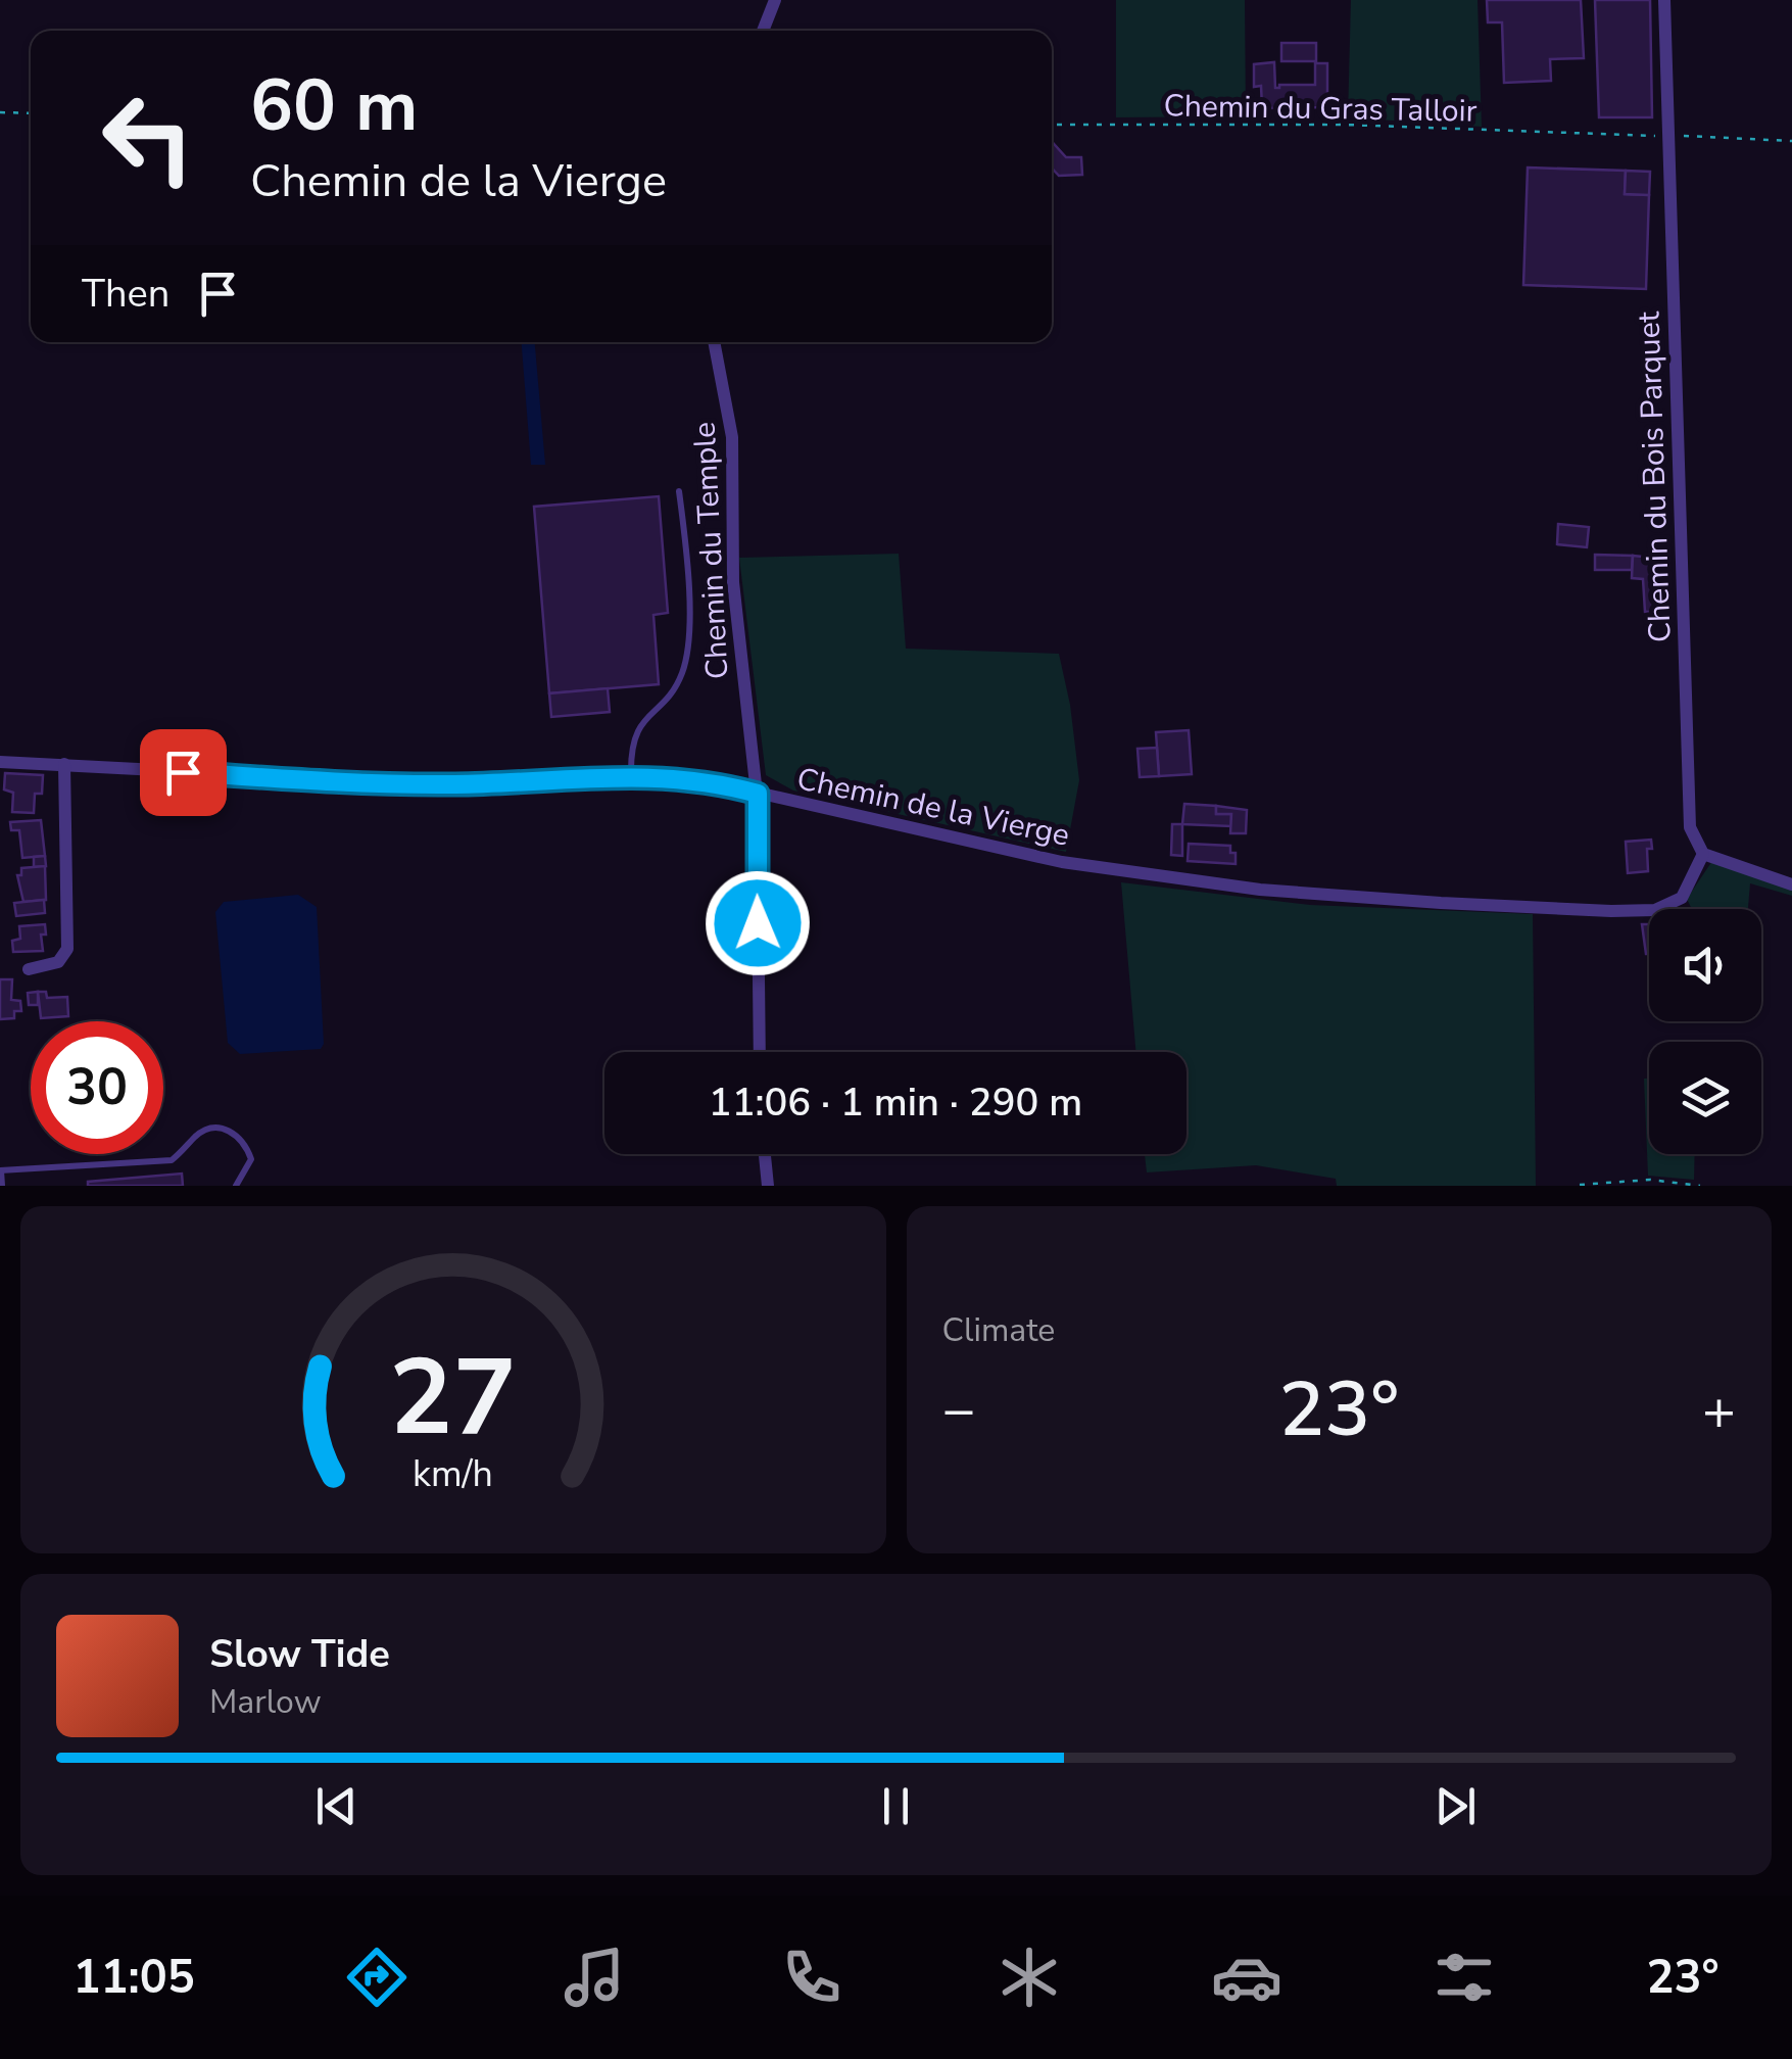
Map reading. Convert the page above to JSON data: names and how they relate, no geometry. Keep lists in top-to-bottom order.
{
  "streets": {
    "street": ["Chemin du Bois Parquet", "Chemin du Temple", "Chemin de la Vierge"],
    "path": ["Chemin du Gras Talloir"]
  },
  "crossings": [
    ["Chemin du Gras Talloir", "Chemin du Bois Parquet"],
    ["Chemin du Bois Parquet", "Chemin de la Vierge"],
    ["Chemin du Temple", "Chemin de la Vierge"]
  ],
  "page": {
    "turn": ["60 m", "Chemin de la Vierge"],
    "then": "Then",
    "limit": "30",
    "trip": "11:06 · 1 min · 290 m",
    "tile": "Climate",
    "heat": ["−", "23°", "+"],
    "song": ["Slow Tide", "Marlow"],
    "tabs": ["11:05", "23°"],
    "gauge": ["27", "km/h"]
  }
}
